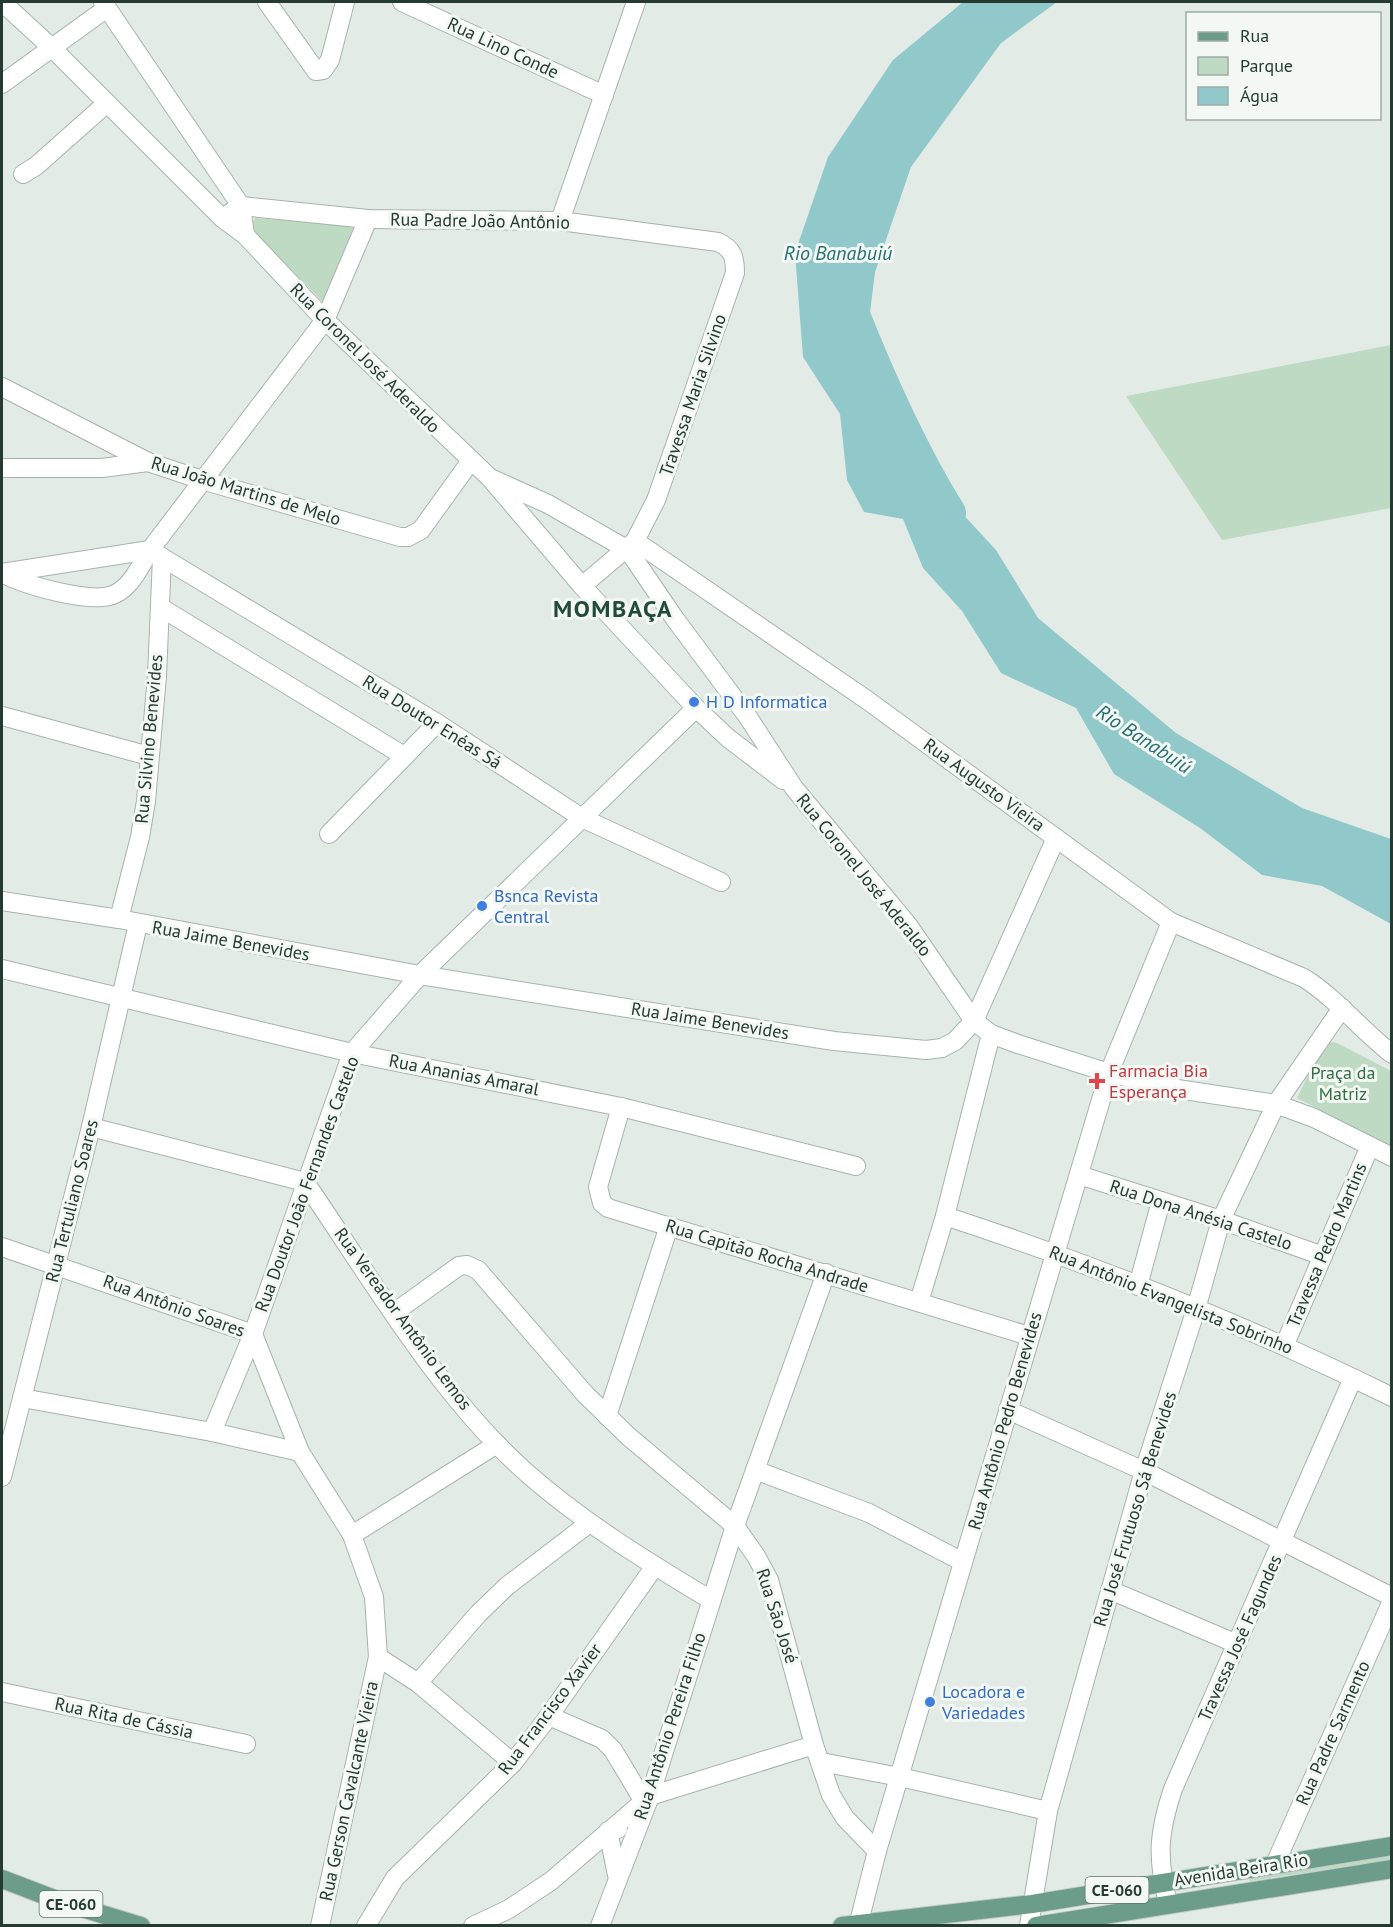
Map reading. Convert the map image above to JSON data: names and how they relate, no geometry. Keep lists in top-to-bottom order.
{
  "streets": {
    "main road": ["Avenida Beira Rio", "CE-060"],
    "street": [
      "Rua Lino Conde",
      "Rua Padre João Antônio",
      "Rua Coronel José Aderaldo",
      "Travessa Maria Silvino",
      "Rua João Martins de Melo",
      "Rua Doutor Enéas Sá",
      "Rua Silvino Benevides",
      "Rua Augusto Vieira",
      "Rua Jaime Benevides",
      "Rua Ananias Amaral",
      "Rua Doutor João Fernandes Castelo",
      "Rua Tertuliano Soares",
      "Rua Dona Anésia Castelo",
      "Travessa Pedro Martins",
      "Rua Capitão Rocha Andrade",
      "Rua Antônio Evangelista Sobrinho",
      "Rua Antônio Soares",
      "Rua Vereador Antônio Lemos",
      "Rua Antônio Pedro Benevides",
      "Rua José Frutuoso Sá Benevides",
      "Rua São José",
      "Travessa José Fagundes",
      "Rua Francisco Xavier",
      "Rua Rita de Cássia",
      "Rua Antônio Pereira Filho",
      "Rua Padre Sarmento",
      "Rua Gerson Cavalcante Vieira"
    ]
  },
  "crossings": [
    ["Rua Padre João Antônio", "Travessa Maria Silvino"],
    ["Rua Coronel José Aderaldo", "Travessa Maria Silvino"],
    ["Rua Coronel José Aderaldo", "Rua João Martins de Melo"],
    ["Rua Coronel José Aderaldo", "Rua Augusto Vieira"],
    ["Rua Coronel José Aderaldo", "Rua Jaime Benevides"],
    ["Rua Coronel José Aderaldo", "Rua Doutor João Fernandes Castelo"],
    ["Travessa Maria Silvino", "Rua Augusto Vieira"],
    ["Rua Doutor Enéas Sá", "Rua Silvino Benevides"],
    ["Rua Doutor Enéas Sá", "Rua Doutor João Fernandes Castelo"],
    ["Rua Silvino Benevides", "Rua Jaime Benevides"],
    ["Rua Augusto Vieira", "Rua Antônio Pedro Benevides"],
    ["Rua Augusto Vieira", "Rua José Frutuoso Sá Benevides"],
    ["Rua Jaime Benevides", "Rua Doutor João Fernandes Castelo"],
    ["Rua Jaime Benevides", "Rua Tertuliano Soares"],
    ["Rua Ananias Amaral", "Rua Doutor João Fernandes Castelo"],
    ["Rua Ananias Amaral", "Rua Tertuliano Soares"],
    ["Rua Ananias Amaral", "Rua Capitão Rocha Andrade"],
    ["Rua Doutor João Fernandes Castelo", "Rua Antônio Soares"],
    ["Rua Doutor João Fernandes Castelo", "Rua Vereador Antônio Lemos"],
    ["Rua Tertuliano Soares", "Rua Antônio Soares"],
    ["Rua Dona Anésia Castelo", "Travessa Pedro Martins"],
    ["Rua Dona Anésia Castelo", "Rua Antônio Pedro Benevides"],
    ["Rua Dona Anésia Castelo", "Rua José Frutuoso Sá Benevides"],
    ["Travessa Pedro Martins", "Rua Antônio Evangelista Sobrinho"],
    ["Rua Capitão Rocha Andrade", "Rua Antônio Pedro Benevides"],
    ["Rua Antônio Evangelista Sobrinho", "Rua Antônio Pedro Benevides"],
    ["Rua Antônio Evangelista Sobrinho", "Rua José Frutuoso Sá Benevides"],
    ["Rua Antônio Evangelista Sobrinho", "Travessa José Fagundes"],
    ["Rua Antônio Soares", "Rua Gerson Cavalcante Vieira"],
    ["Rua Vereador Antônio Lemos", "Rua São José"],
    ["Rua Vereador Antônio Lemos", "Rua Francisco Xavier"],
    ["Rua Vereador Antônio Lemos", "Rua Antônio Pereira Filho"],
    ["Rua Antônio Pedro Benevides", "Rua São José"],
    ["Rua Antônio Pedro Benevides", "Avenida Beira Rio"],
    ["Rua José Frutuoso Sá Benevides", "Avenida Beira Rio"],
    ["Rua São José", "Rua Antônio Pereira Filho"],
    ["Travessa José Fagundes", "Avenida Beira Rio"],
    ["Rua Padre Sarmento", "Avenida Beira Rio"]
  ],
  "districts": ["MOMBAÇA"],
  "water": ["Rio Banabuiú"],
  "parks": ["Praça da Matriz"],
  "places": {
    "other": ["H D Informatica", "Bsnca Revista Central", "Locadora e Variedades"],
    "health": ["Farmacia Bia Esperança"]
  },
  "legend": ["Rua", "Parque", "Água"]
}
